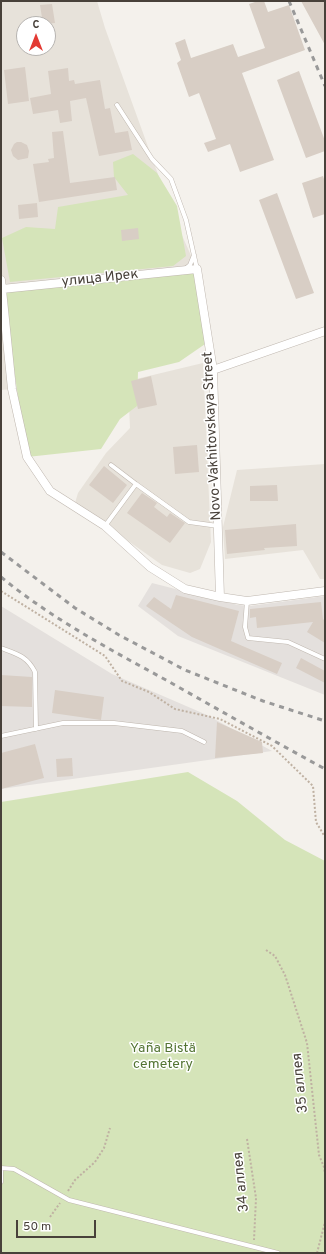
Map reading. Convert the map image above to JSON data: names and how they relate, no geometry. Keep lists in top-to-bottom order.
{
  "streets": {
    "street": ["улица Ирек", "Novo-Vakhitovskaya Street"],
    "path": ["35 аллея", "34 аллея"]
  },
  "crossings": [
    ["улица Ирек", "Novo-Vakhitovskaya Street"]
  ],
  "parks": ["Yaña Bistä cemetery"],
  "scale_bar": "50 m",
  "north": "top"
}
